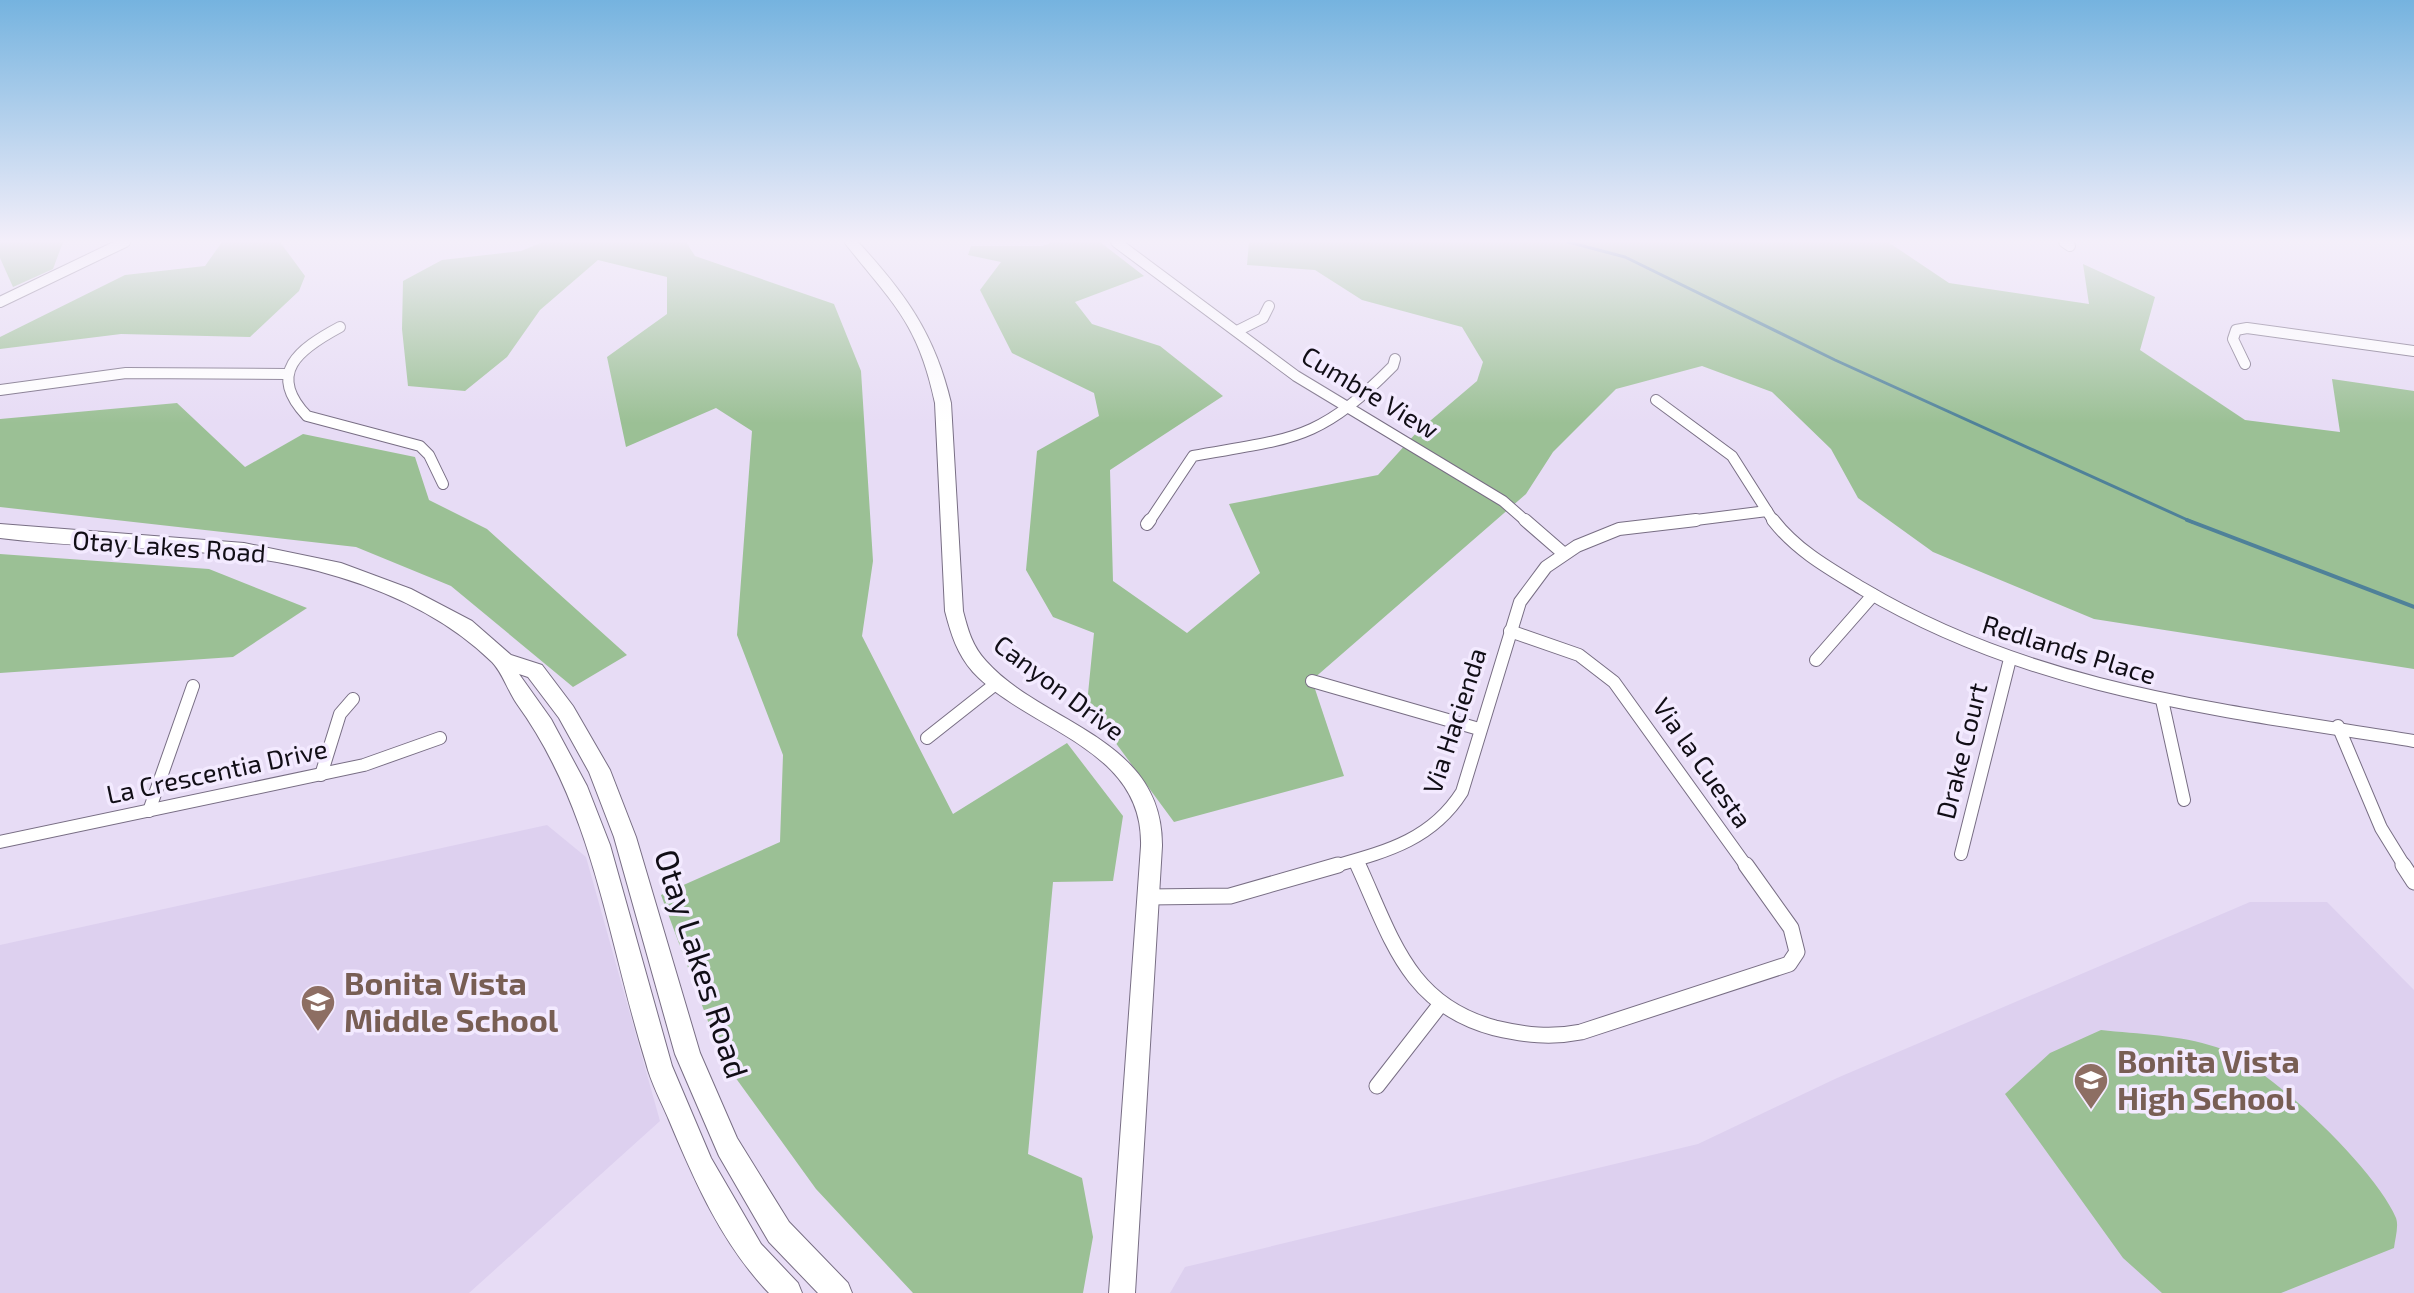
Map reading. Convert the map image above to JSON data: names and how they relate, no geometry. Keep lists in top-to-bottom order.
{
  "streets": {
    "main road": ["Otay Lakes Road"],
    "street": [
      "Cumbre View",
      "Redlands Place",
      "Canyon Drive",
      "Via Hacienda",
      "Drake Court",
      "Via la Cuesta",
      "La Crescentia Drive"
    ]
  },
  "crossings": [
    ["Cumbre View", "Via Hacienda"],
    ["Redlands Place", "Via Hacienda"],
    ["Redlands Place", "Drake Court"],
    ["Canyon Drive", "Via Hacienda"],
    ["Via Hacienda", "Via la Cuesta"]
  ],
  "places": {
    "school or university": ["Bonita Vista Middle School", "Bonita Vista High School"]
  }
}
